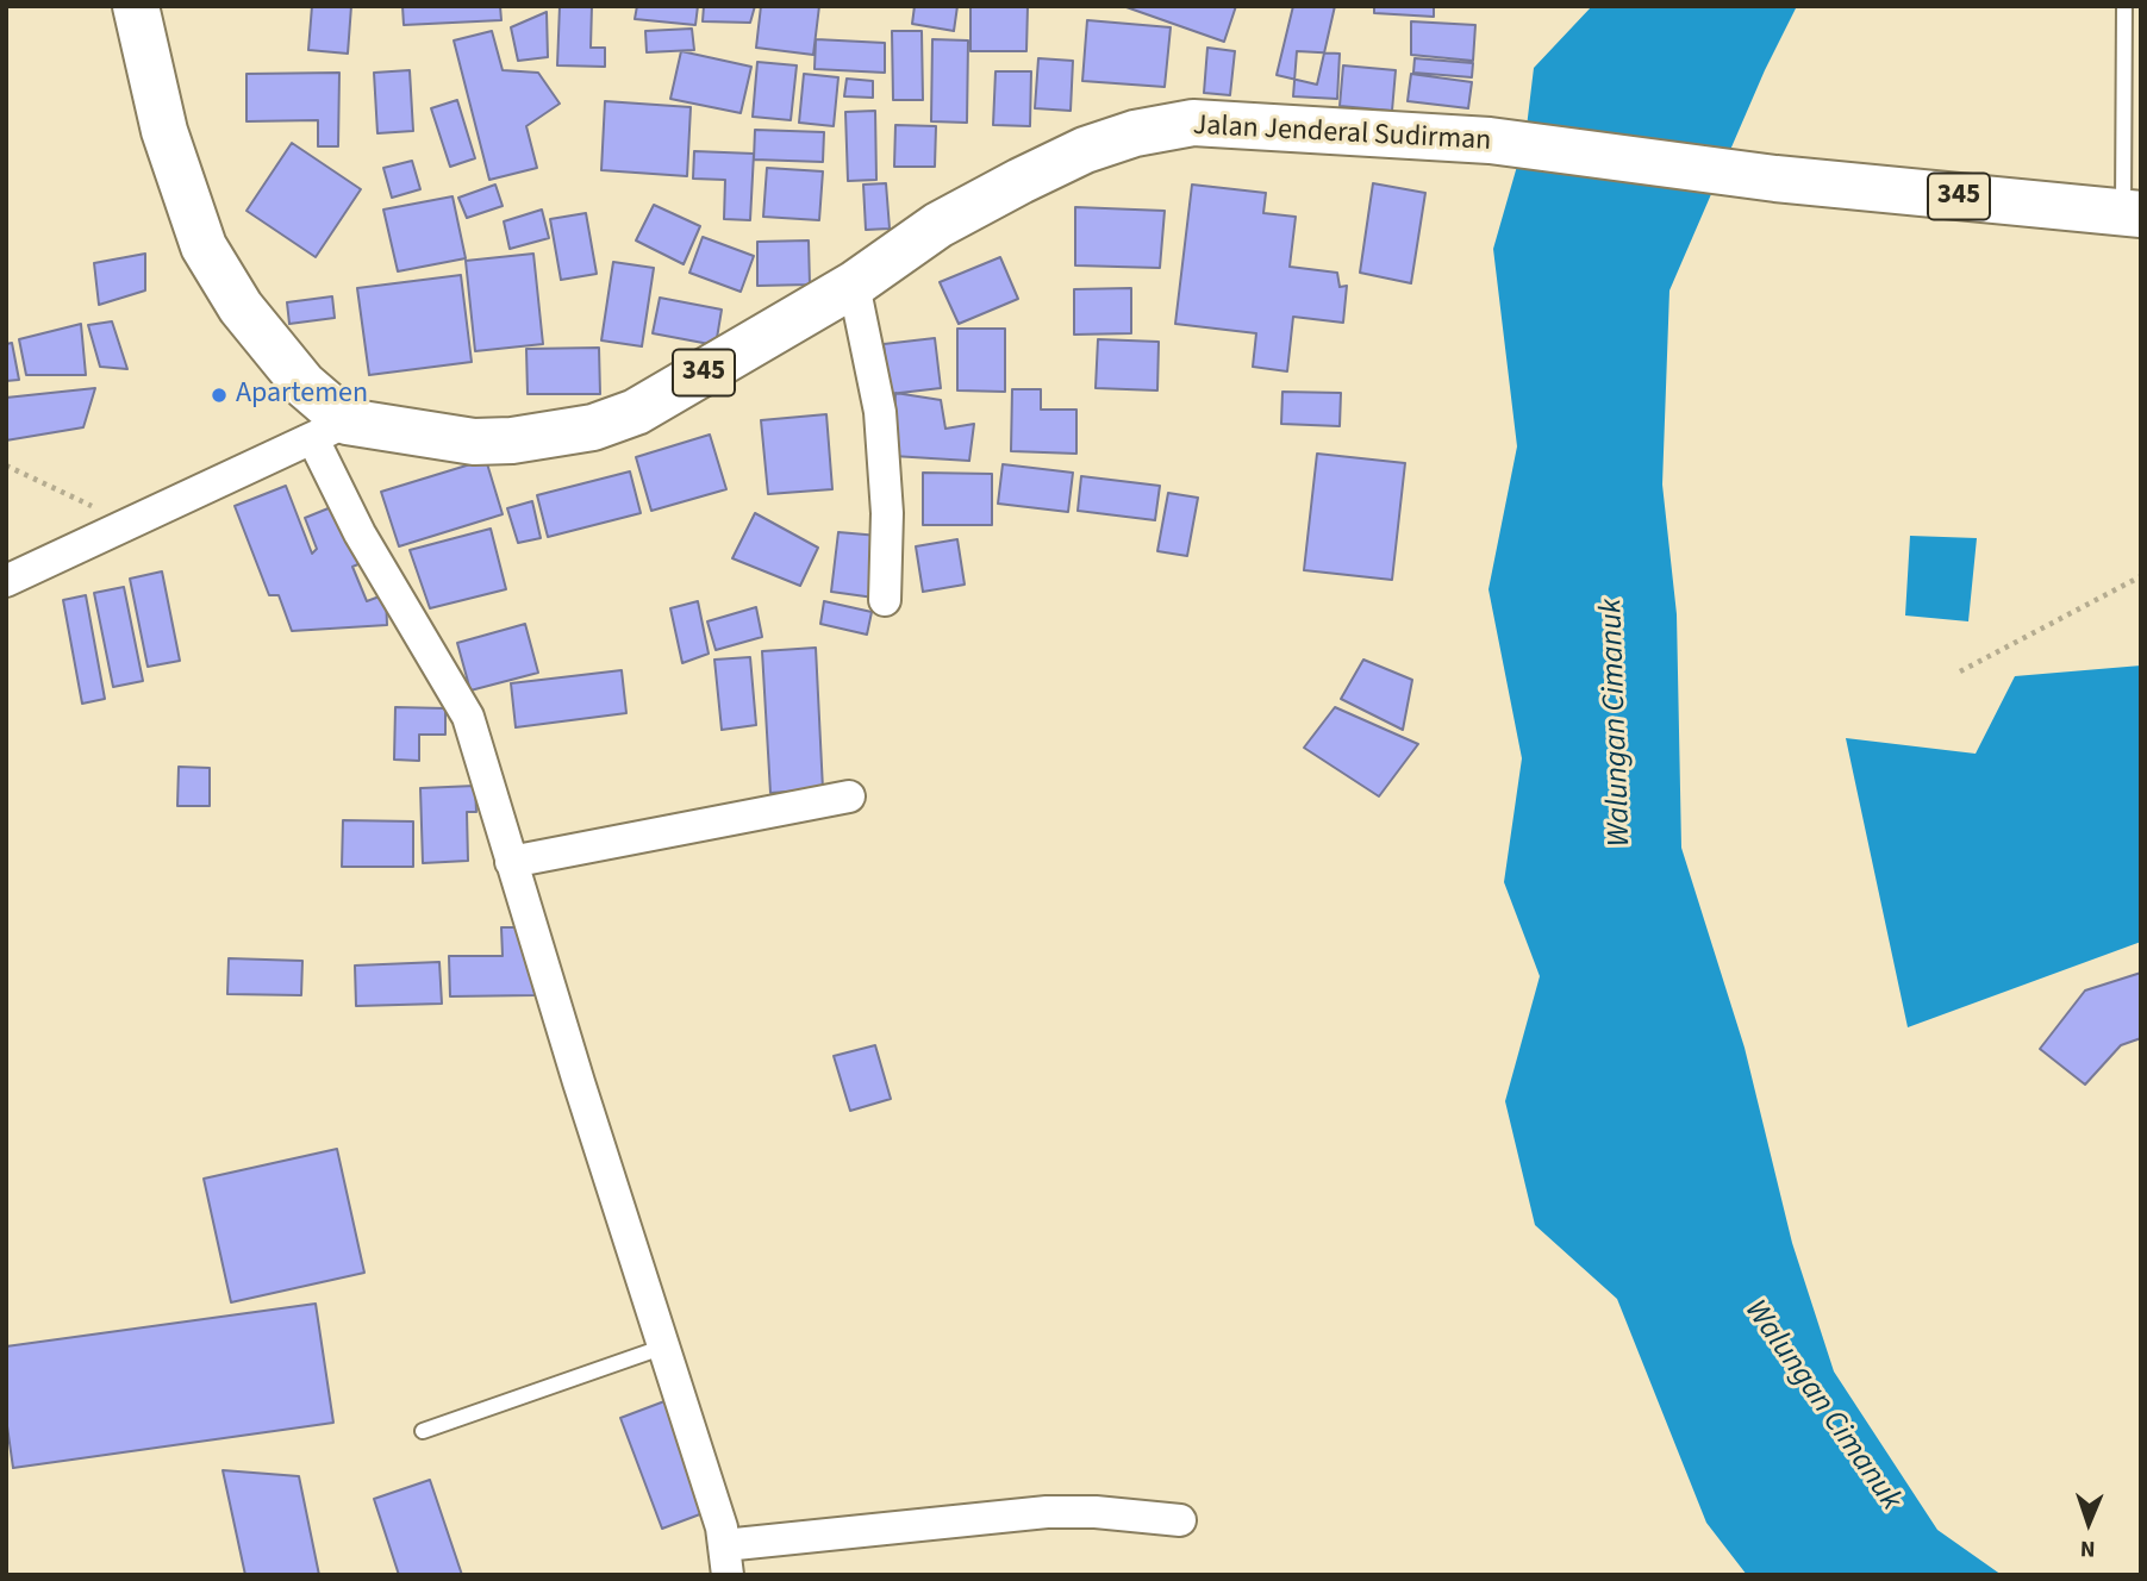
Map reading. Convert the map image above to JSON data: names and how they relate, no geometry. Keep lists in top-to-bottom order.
{
  "streets": {
    "main road": ["Jalan Jenderal Sudirman", "345"]
  },
  "water": ["Walungan Cimanuk"],
  "places": ["Apartemen"],
  "north": "bottom"
}
